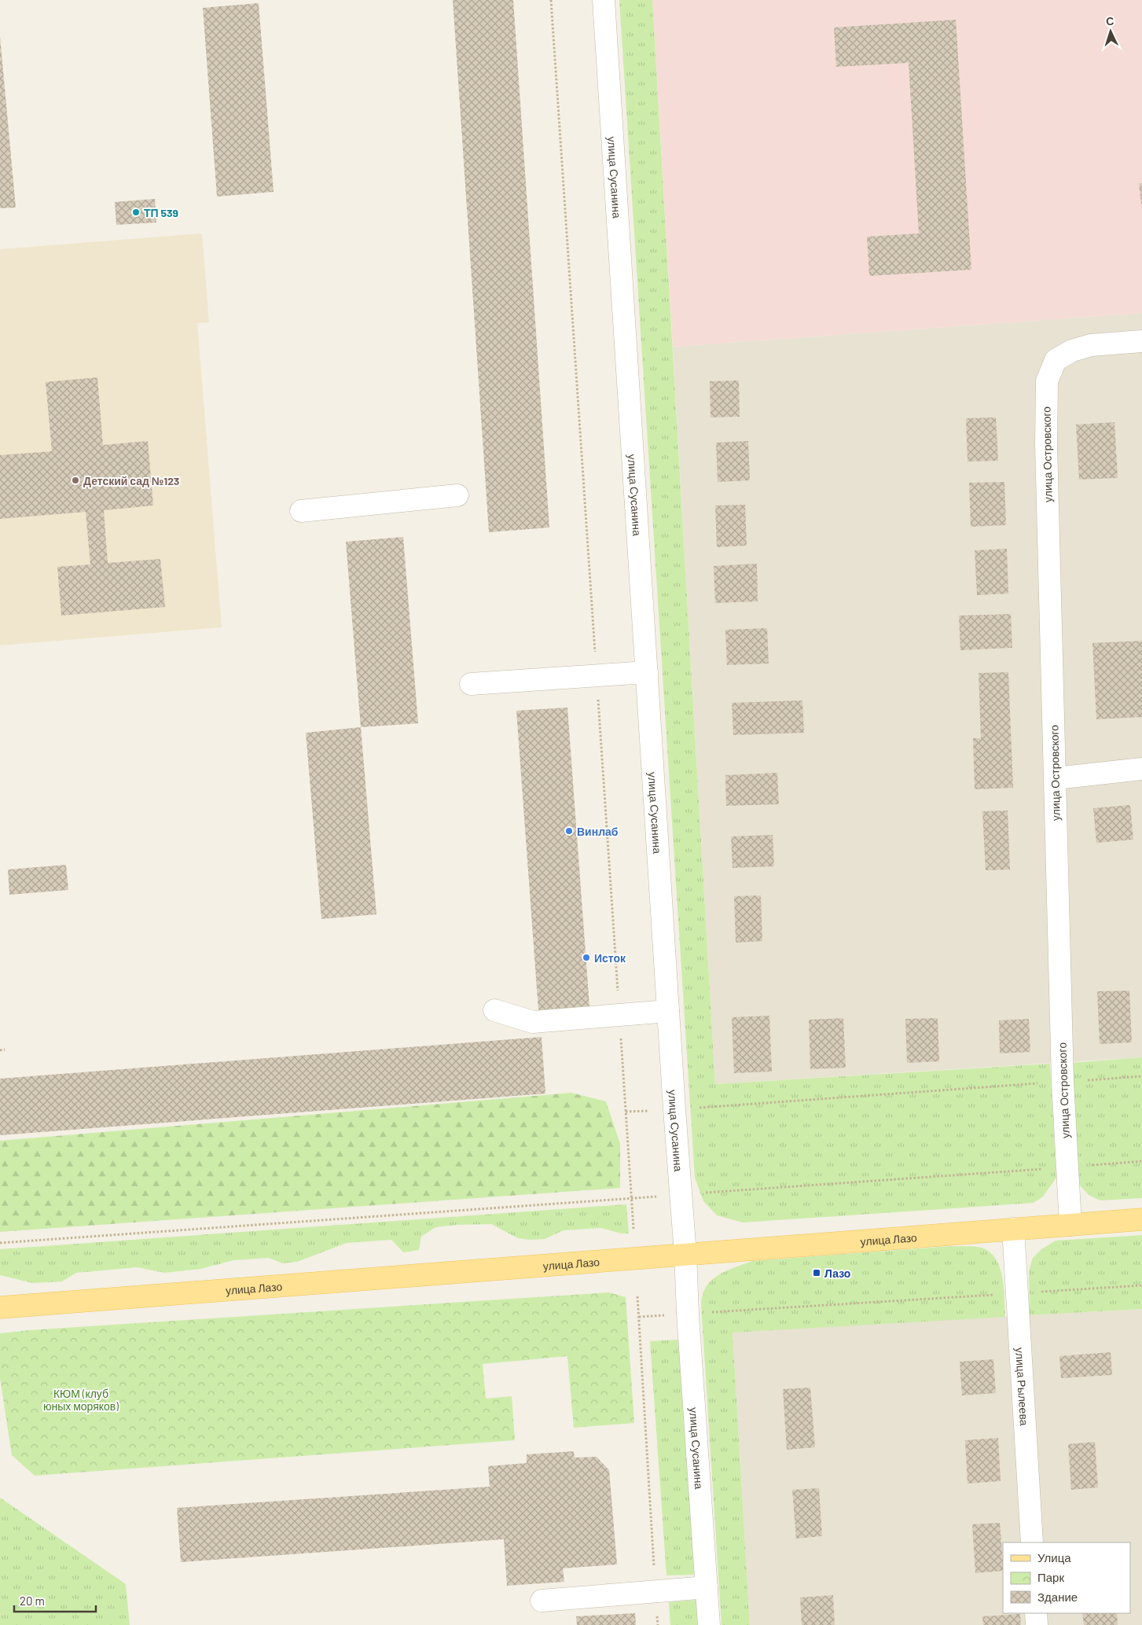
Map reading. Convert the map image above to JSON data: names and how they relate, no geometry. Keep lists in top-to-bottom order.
{
  "streets": {
    "main road": ["улица Лазо"],
    "street": ["улица Сусанина", "улица Островского", "улица Рылеева"]
  },
  "crossings": [
    ["улица Сусанина", "улица Лазо"],
    ["улица Островского", "улица Лазо"],
    ["улица Лазо", "улица Рылеева"]
  ],
  "parks": ["КЮМ (клуб юных моряков)"],
  "places": {
    "other": [
      "ТП 539",
      "Детский сад №123",
      "Винлаб",
      "Исток"
    ],
    "transit": ["Лазо"]
  },
  "legend": ["Улица", "Парк", "Здание"],
  "scale_bar": "20 m",
  "north": "top"
}
